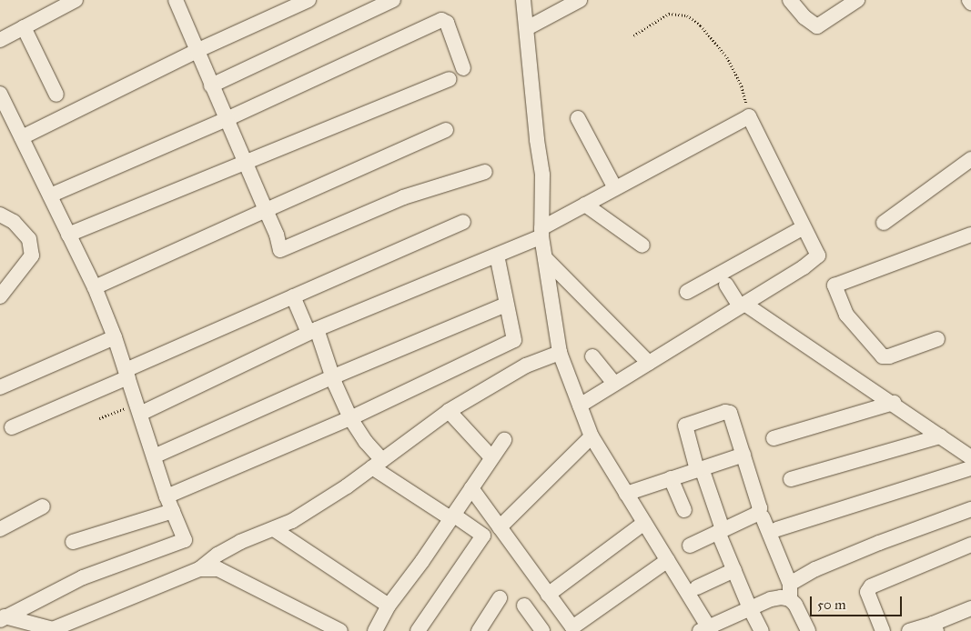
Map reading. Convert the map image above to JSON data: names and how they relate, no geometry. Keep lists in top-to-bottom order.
{
  "scale_bar": "50 m"
}
